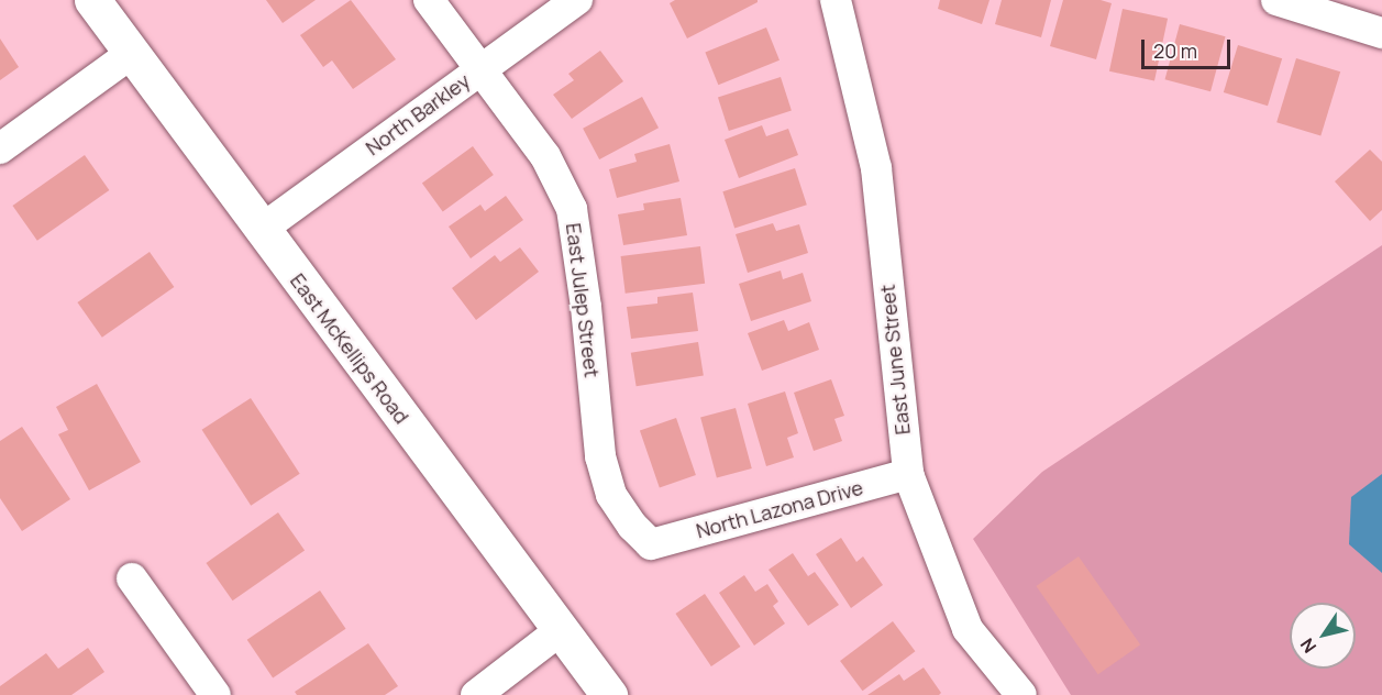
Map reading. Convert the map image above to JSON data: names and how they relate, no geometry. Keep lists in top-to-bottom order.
{
  "streets": {
    "main road": ["East McKellips Road"],
    "street": [
      "North Barkley",
      "East Julep Street",
      "East June Street",
      "North Lazona Drive"
    ]
  },
  "crossings": [
    ["North Barkley", "East Julep Street"],
    ["North Barkley", "East McKellips Road"],
    ["East Julep Street", "North Lazona Drive"],
    ["East June Street", "North Lazona Drive"]
  ],
  "scale_bar": "20 m",
  "north": "bottom left"
}
